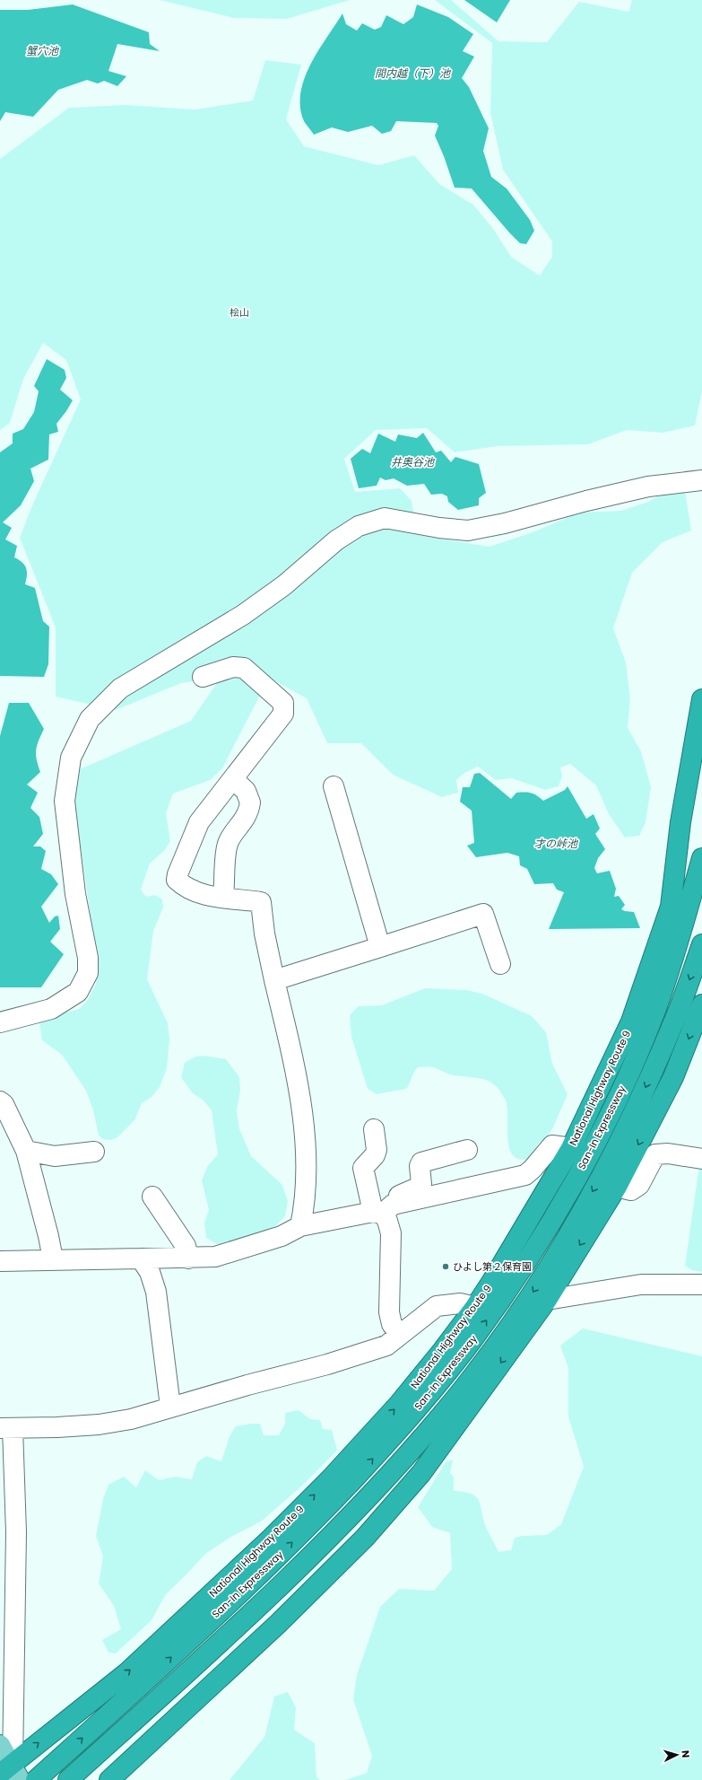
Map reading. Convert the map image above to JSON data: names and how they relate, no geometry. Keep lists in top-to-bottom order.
{
  "streets": {
    "highway": ["National Highway Route 9", "San-In Expressway"]
  },
  "water": [
    "蟹穴池",
    "間内越（下）池",
    "井奥谷池",
    "才の峠池"
  ],
  "parks": ["桧山"],
  "places": ["ひよし第２保育園"],
  "north": "right"
}
